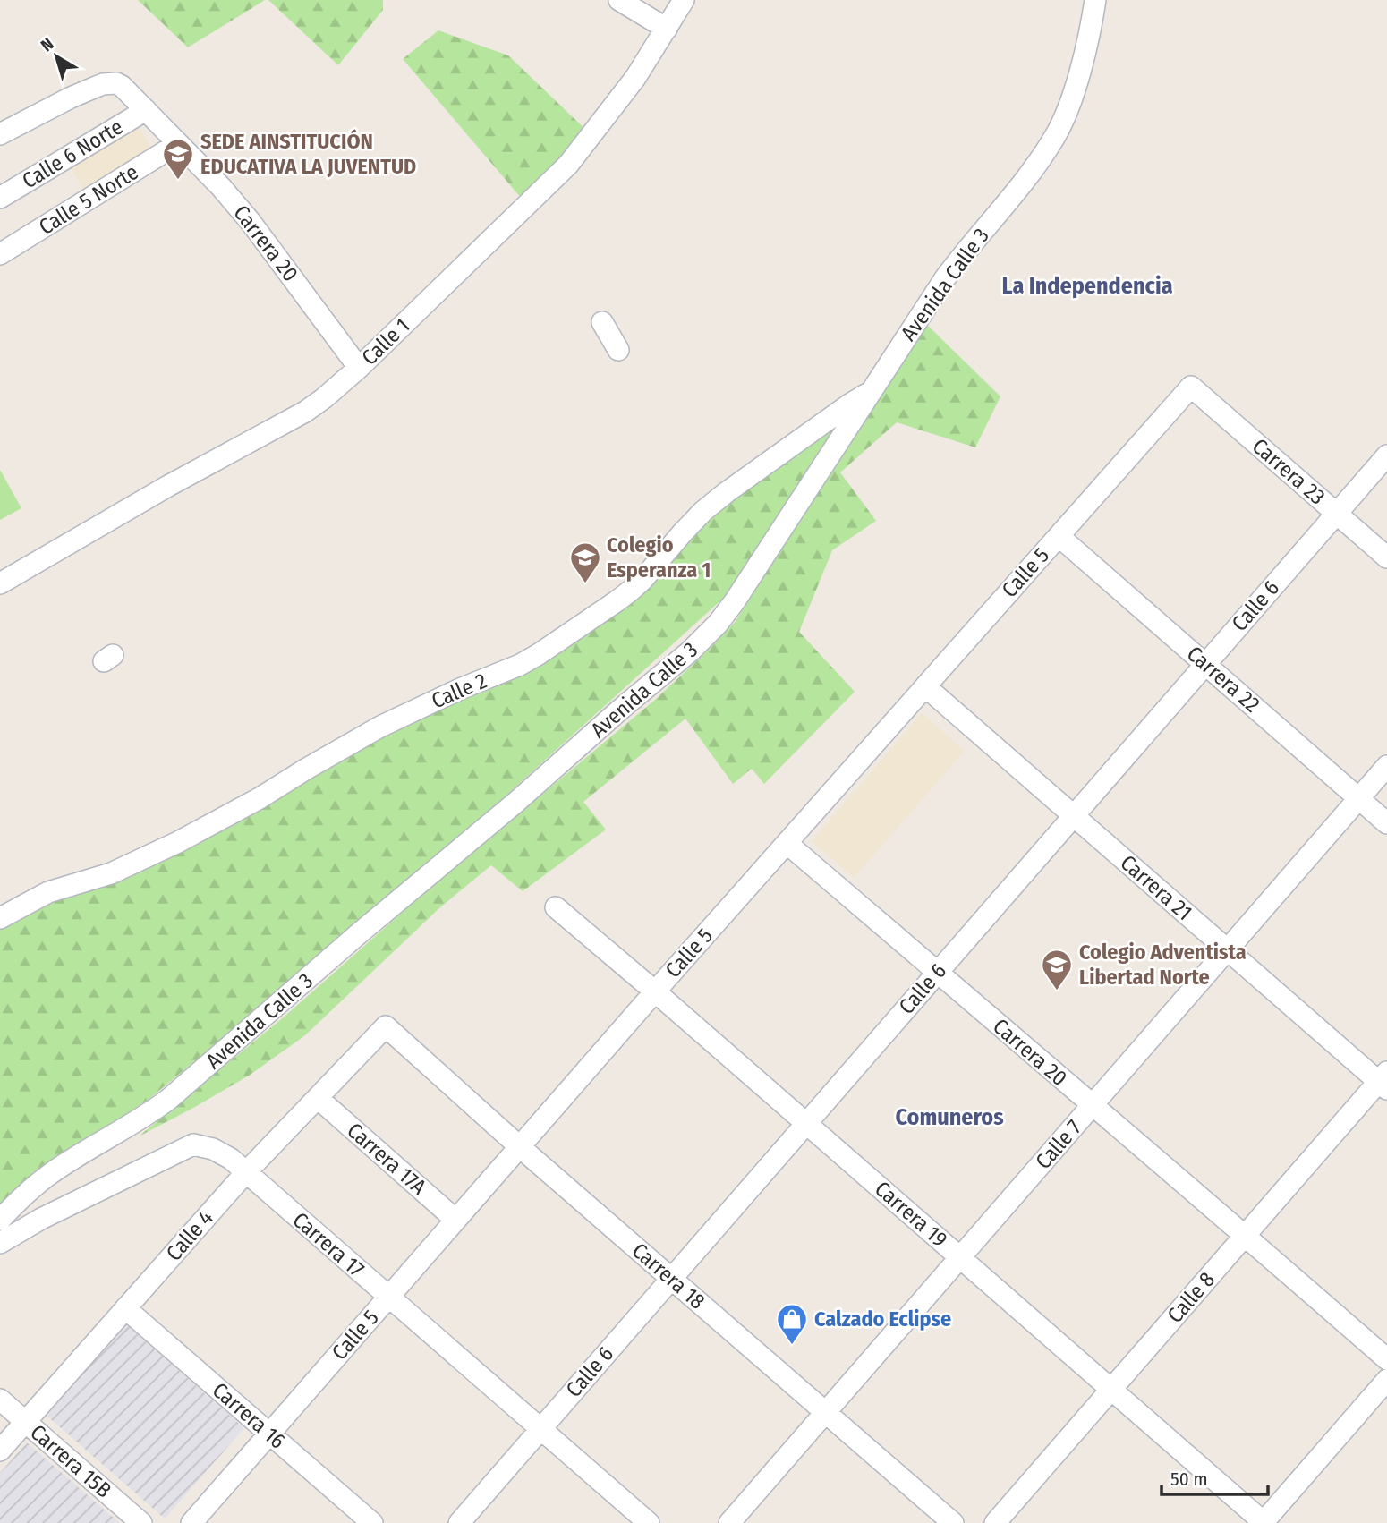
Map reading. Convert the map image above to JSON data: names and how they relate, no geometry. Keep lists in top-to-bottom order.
{
  "streets": {
    "street": [
      "Calle 6 Norte",
      "Calle 5 Norte",
      "Carrera 20",
      "Avenida Calle 3",
      "Calle 1",
      "Carrera 23",
      "Calle 5",
      "Calle 6",
      "Carrera 22",
      "Calle 2",
      "Carrera 21",
      "Calle 7",
      "Carrera 17A",
      "Carrera 19",
      "Calle 4",
      "Carrera 17",
      "Carrera 18",
      "Calle 8",
      "Carrera 16",
      "Carrera 15B"
    ]
  },
  "crossings": [
    ["Calle 6 Norte", "Carrera 20"],
    ["Calle 5 Norte", "Carrera 20"],
    ["Carrera 20", "Calle 1"],
    ["Carrera 20", "Calle 5"],
    ["Carrera 20", "Calle 6"],
    ["Carrera 20", "Calle 7"],
    ["Carrera 20", "Calle 8"],
    ["Avenida Calle 3", "Calle 2"],
    ["Carrera 23", "Calle 5"],
    ["Carrera 23", "Calle 6"],
    ["Calle 5", "Carrera 22"],
    ["Calle 5", "Carrera 21"],
    ["Calle 5", "Carrera 17A"],
    ["Calle 5", "Carrera 19"],
    ["Calle 5", "Carrera 17"],
    ["Calle 5", "Carrera 18"],
    ["Calle 5", "Carrera 16"],
    ["Calle 6", "Carrera 22"],
    ["Calle 6", "Carrera 21"],
    ["Calle 6", "Carrera 19"],
    ["Calle 6", "Carrera 17"],
    ["Calle 6", "Carrera 18"],
    ["Carrera 22", "Calle 7"],
    ["Carrera 21", "Calle 7"],
    ["Carrera 21", "Calle 8"],
    ["Calle 7", "Carrera 19"],
    ["Calle 7", "Carrera 18"],
    ["Carrera 17A", "Calle 4"],
    ["Carrera 19", "Calle 8"],
    ["Calle 4", "Carrera 17"],
    ["Calle 4", "Carrera 18"],
    ["Calle 4", "Carrera 16"],
    ["Calle 4", "Carrera 15B"]
  ],
  "districts": ["La Independencia", "Comuneros"],
  "places": {
    "school or university": ["SEDE AINSTITUCIÓN EDUCATIVA LA JUVENTUD", "Colegio Esperanza 1", "Colegio Adventista Libertad Norte"],
    "shop": ["Calzado Eclipse"]
  },
  "scale_bar": "50 m",
  "north": "top left"
}
